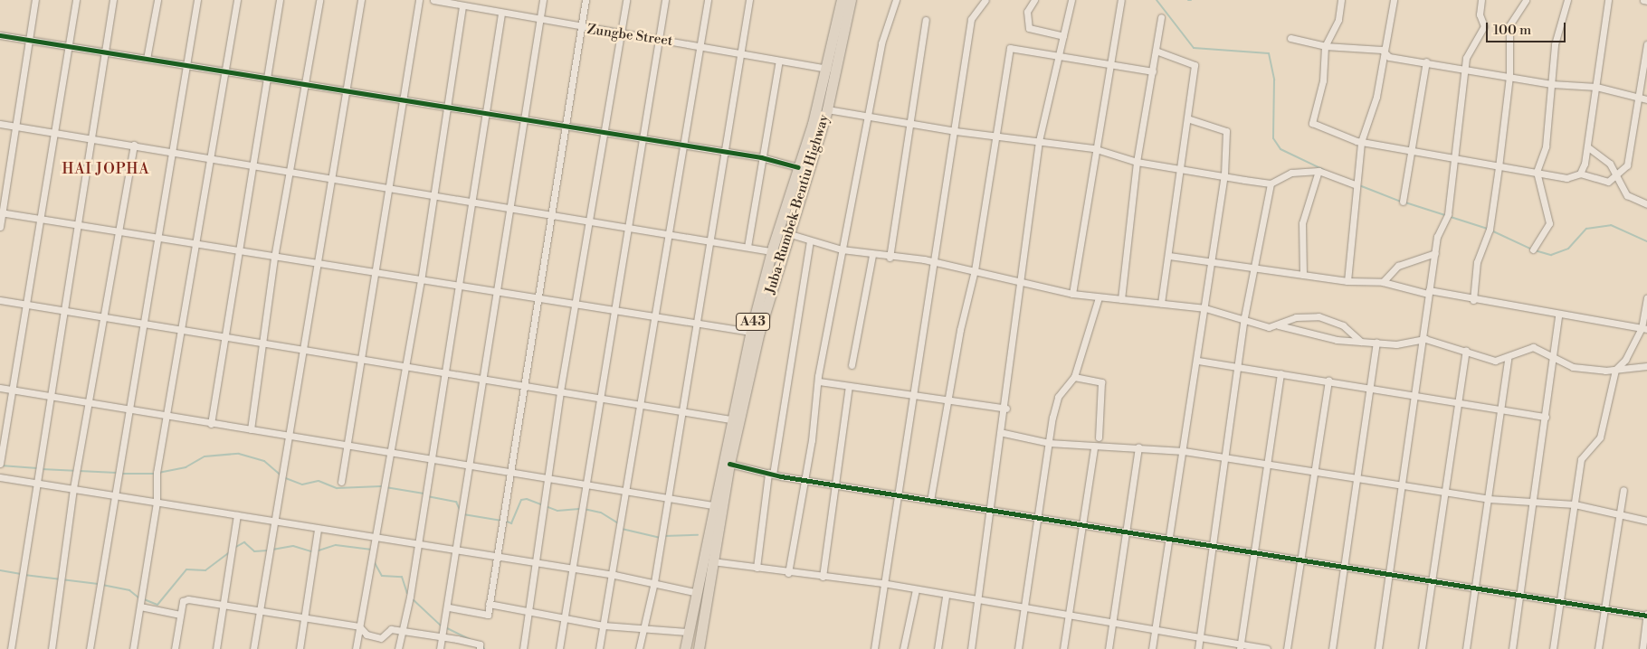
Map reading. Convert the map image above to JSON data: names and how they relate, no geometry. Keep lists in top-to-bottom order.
{
  "streets": {
    "highway": ["Juba-Rumbek-Bentiu Highway", "A43"],
    "street": ["Zungbe Street"]
  },
  "crossings": [
    ["Zungbe Street", "Juba-Rumbek-Bentiu Highway"]
  ],
  "districts": ["HAI JOPHA"],
  "scale_bar": "100 m"
}
